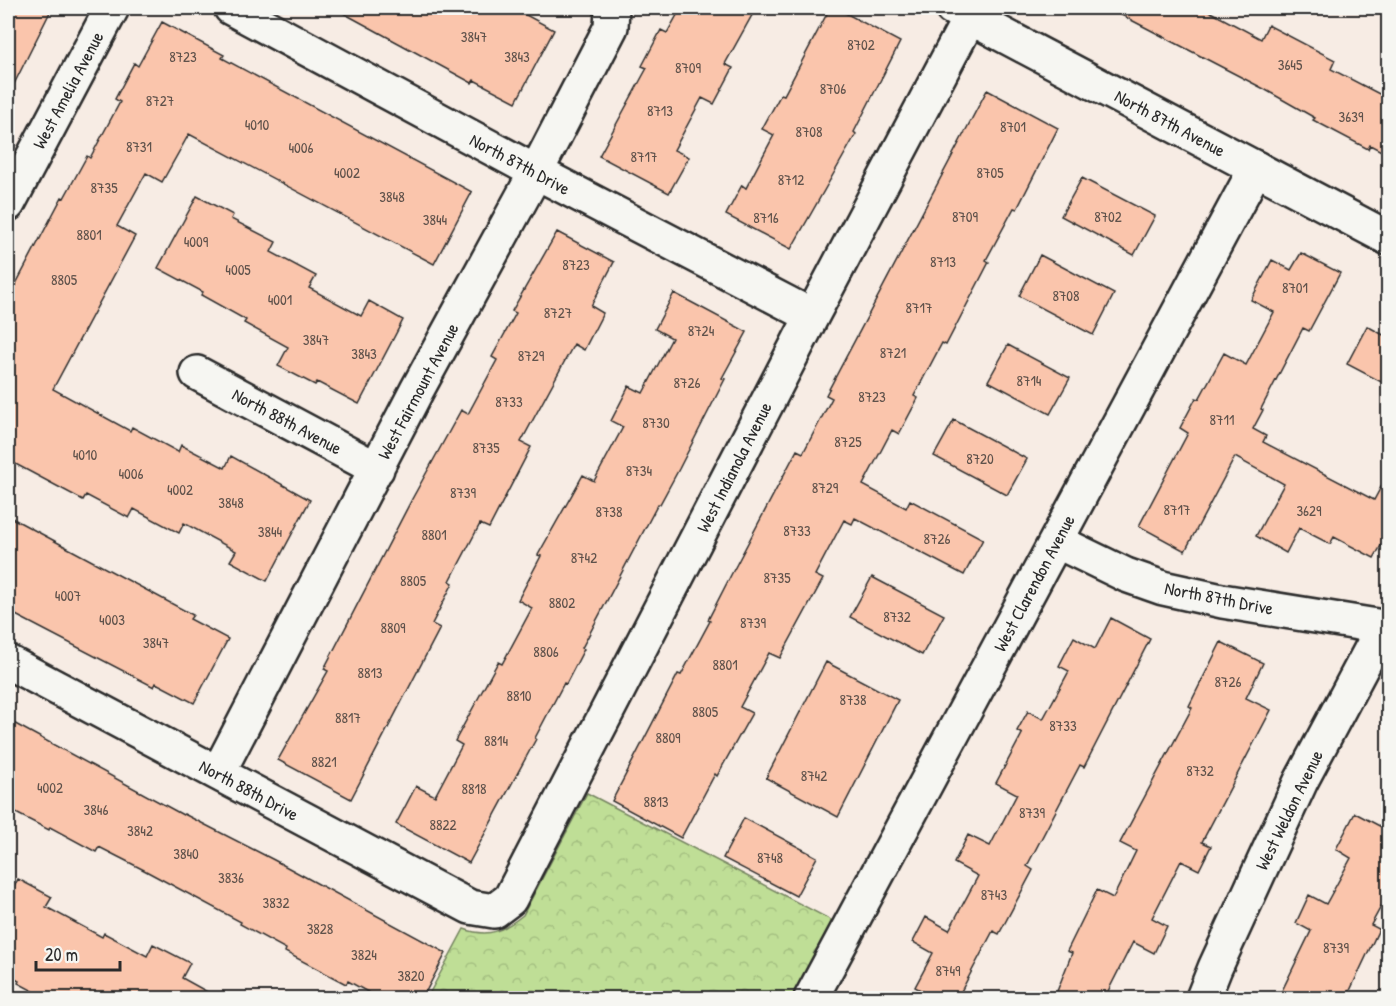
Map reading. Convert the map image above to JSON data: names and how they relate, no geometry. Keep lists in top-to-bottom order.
{
  "streets": {
    "street": [
      "West Amelia Avenue",
      "North 87th Avenue",
      "North 87th Drive",
      "West Fairmount Avenue",
      "North 88th Avenue",
      "West Indianola Avenue",
      "West Clarendon Avenue",
      "North 88th Drive",
      "West Weldon Avenue"
    ]
  },
  "crossings": [
    ["North 87th Avenue", "West Indianola Avenue"],
    ["North 87th Avenue", "West Clarendon Avenue"],
    ["North 87th Drive", "West Fairmount Avenue"],
    ["North 87th Drive", "West Indianola Avenue"],
    ["North 87th Drive", "West Clarendon Avenue"],
    ["North 87th Drive", "West Weldon Avenue"],
    ["West Fairmount Avenue", "North 88th Avenue"],
    ["West Fairmount Avenue", "North 88th Drive"],
    ["West Indianola Avenue", "North 88th Drive"]
  ],
  "house_numbers": [
    "3847",
    "8702",
    "8723",
    "3843",
    "3645",
    "8709",
    "8706",
    "8727",
    "8713",
    "3639",
    "4010",
    "8701",
    "8708",
    "8731",
    "4006",
    "8717",
    "4002",
    "8705",
    "8712",
    "8735",
    "3848",
    "8709",
    "8702",
    "8716",
    "3844",
    "8801",
    "4009",
    "8713",
    "8723",
    "4005",
    "8805",
    "8701",
    "8708",
    "4001",
    "8717",
    "8727",
    "8724",
    "3847",
    "8721",
    "3843",
    "8729",
    "8714",
    "8726",
    "8723",
    "8733",
    "8711",
    "8730",
    "8725",
    "8735",
    "4010",
    "8720",
    "8734",
    "4006",
    "8729",
    "4002",
    "8739",
    "3848",
    "8717",
    "3629",
    "8738",
    "8733",
    "3844",
    "8801",
    "8726",
    "8742",
    "8735",
    "8805",
    "4007",
    "8802",
    "8732",
    "4003",
    "8739",
    "8809",
    "3847",
    "8806",
    "8801",
    "8813",
    "8726",
    "8810",
    "8738",
    "8805",
    "8817",
    "8733",
    "8809",
    "8814",
    "8821",
    "8732",
    "8742",
    "4002",
    "8818",
    "8813",
    "3846",
    "8739",
    "8822",
    "3842",
    "3840",
    "8748",
    "3836",
    "8743",
    "3832",
    "3828",
    "8739",
    "3824",
    "8749",
    "3820"
  ],
  "scale_bar": "20 m"
}
